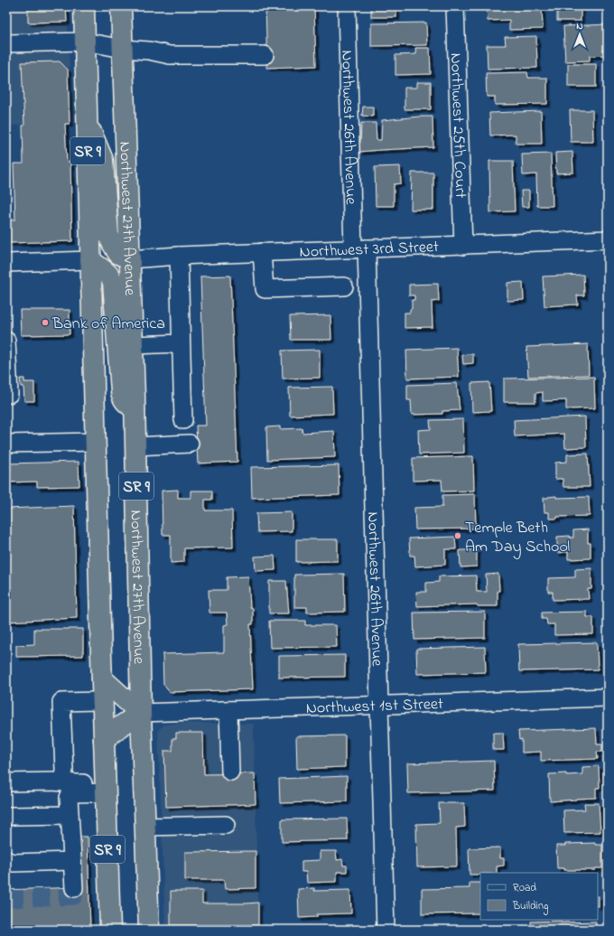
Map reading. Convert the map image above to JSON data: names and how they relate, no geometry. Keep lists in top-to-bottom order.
{
  "streets": {
    "highway": ["SR 9", "Northwest 27th Avenue"],
    "street": [
      "Northwest 25th Court",
      "Northwest 26th Avenue",
      "Northwest 3rd Street",
      "Northwest 1st Street"
    ]
  },
  "crossings": [
    ["Northwest 25th Court", "Northwest 3rd Street"],
    ["Northwest 26th Avenue", "Northwest 3rd Street"],
    ["Northwest 26th Avenue", "Northwest 1st Street"],
    ["Northwest 27th Avenue", "Northwest 3rd Street"],
    ["Northwest 27th Avenue", "Northwest 1st Street"]
  ],
  "places": ["Bank of America", "Temple Beth Am Day School"],
  "legend": ["Road", "Building"],
  "north": "top"
}
